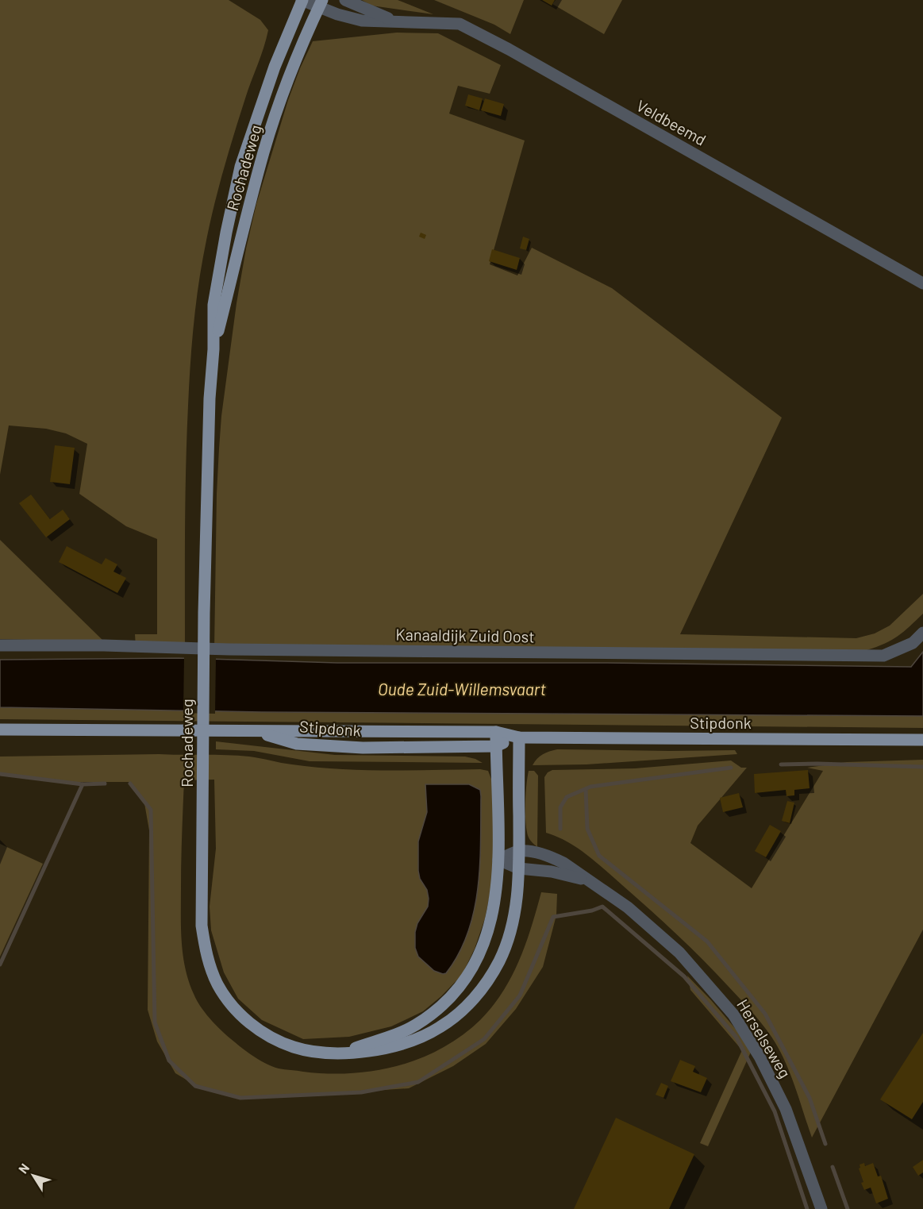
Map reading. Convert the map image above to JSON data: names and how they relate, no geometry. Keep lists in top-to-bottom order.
{
  "streets": {
    "main road": ["Rochadeweg", "Stipdonk"],
    "street": ["Veldbeemd", "Kanaaldijk Zuid Oost", "Herselseweg"]
  },
  "crossings": [
    ["Veldbeemd", "Rochadeweg"],
    ["Rochadeweg", "Stipdonk"],
    ["Rochadeweg", "Herselseweg"]
  ],
  "water": ["Oude Zuid-Willemsvaart"],
  "north": "top left"
}
